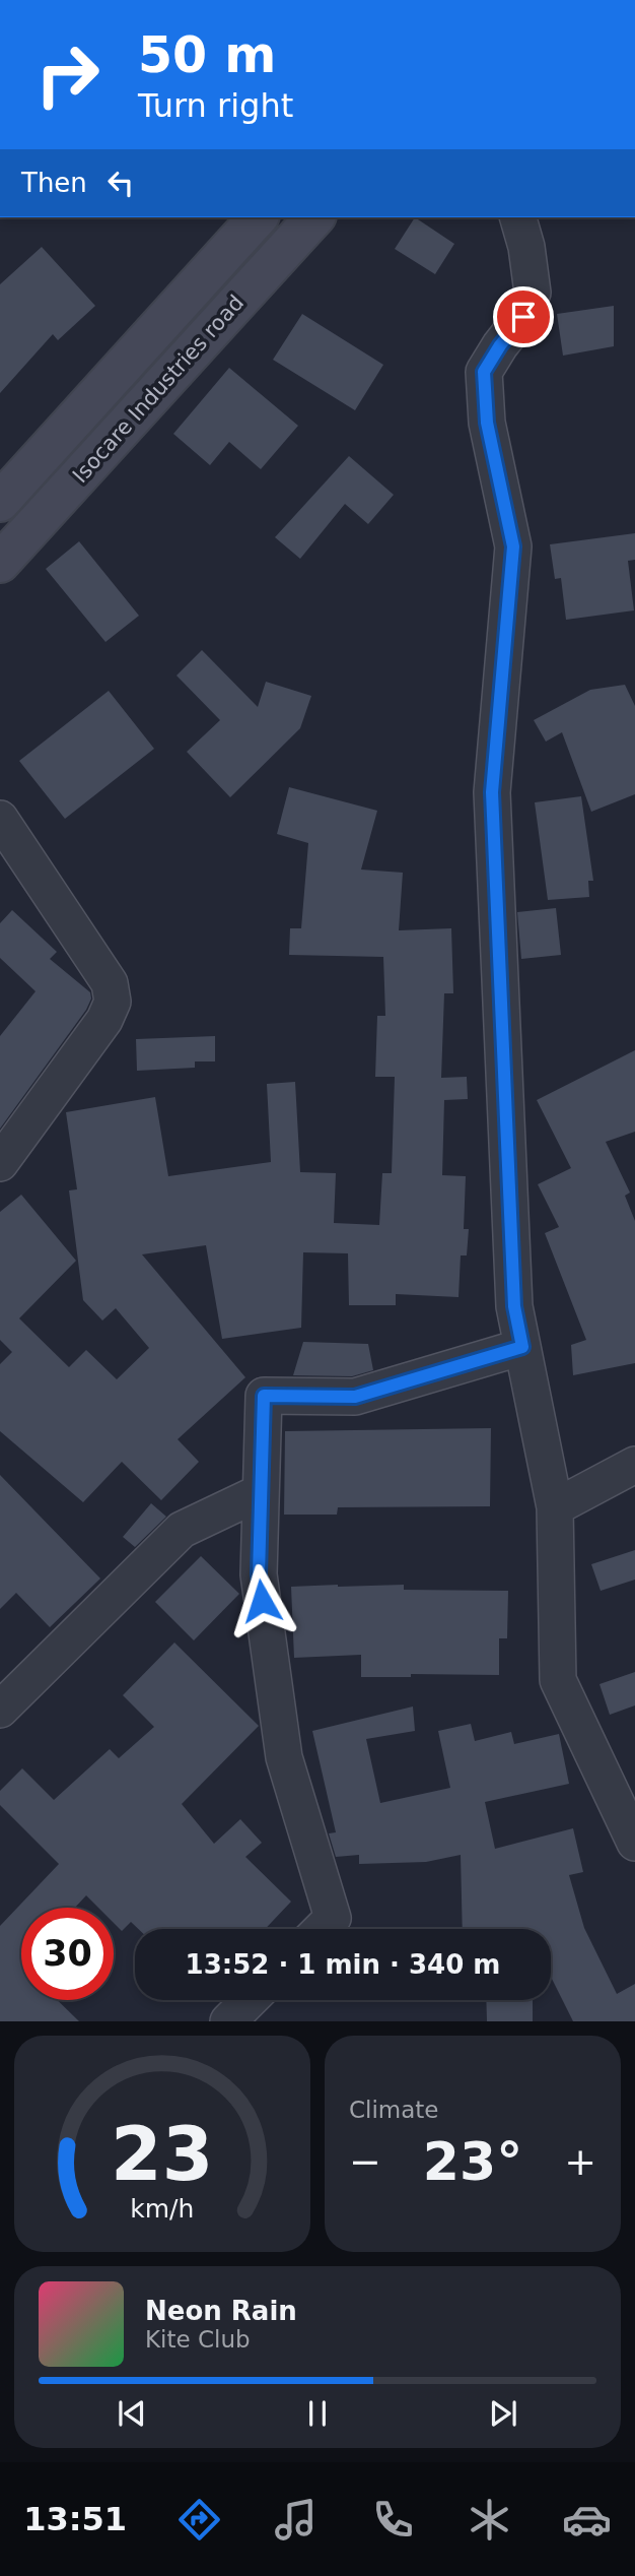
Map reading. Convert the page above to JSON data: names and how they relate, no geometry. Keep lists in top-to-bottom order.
{
  "streets": {
    "street": ["Isocare Industries road"]
  },
  "page": {
    "turn": ["50 m", "Turn right"],
    "then": "Then",
    "limit": "30",
    "trip": "13:52 · 1 min · 340 m",
    "tile": "Climate",
    "heat": ["−", "23°", "+"],
    "song": ["Neon Rain", "Kite Club"],
    "tabs": "13:51",
    "gauge": ["23", "km/h"]
  }
}
